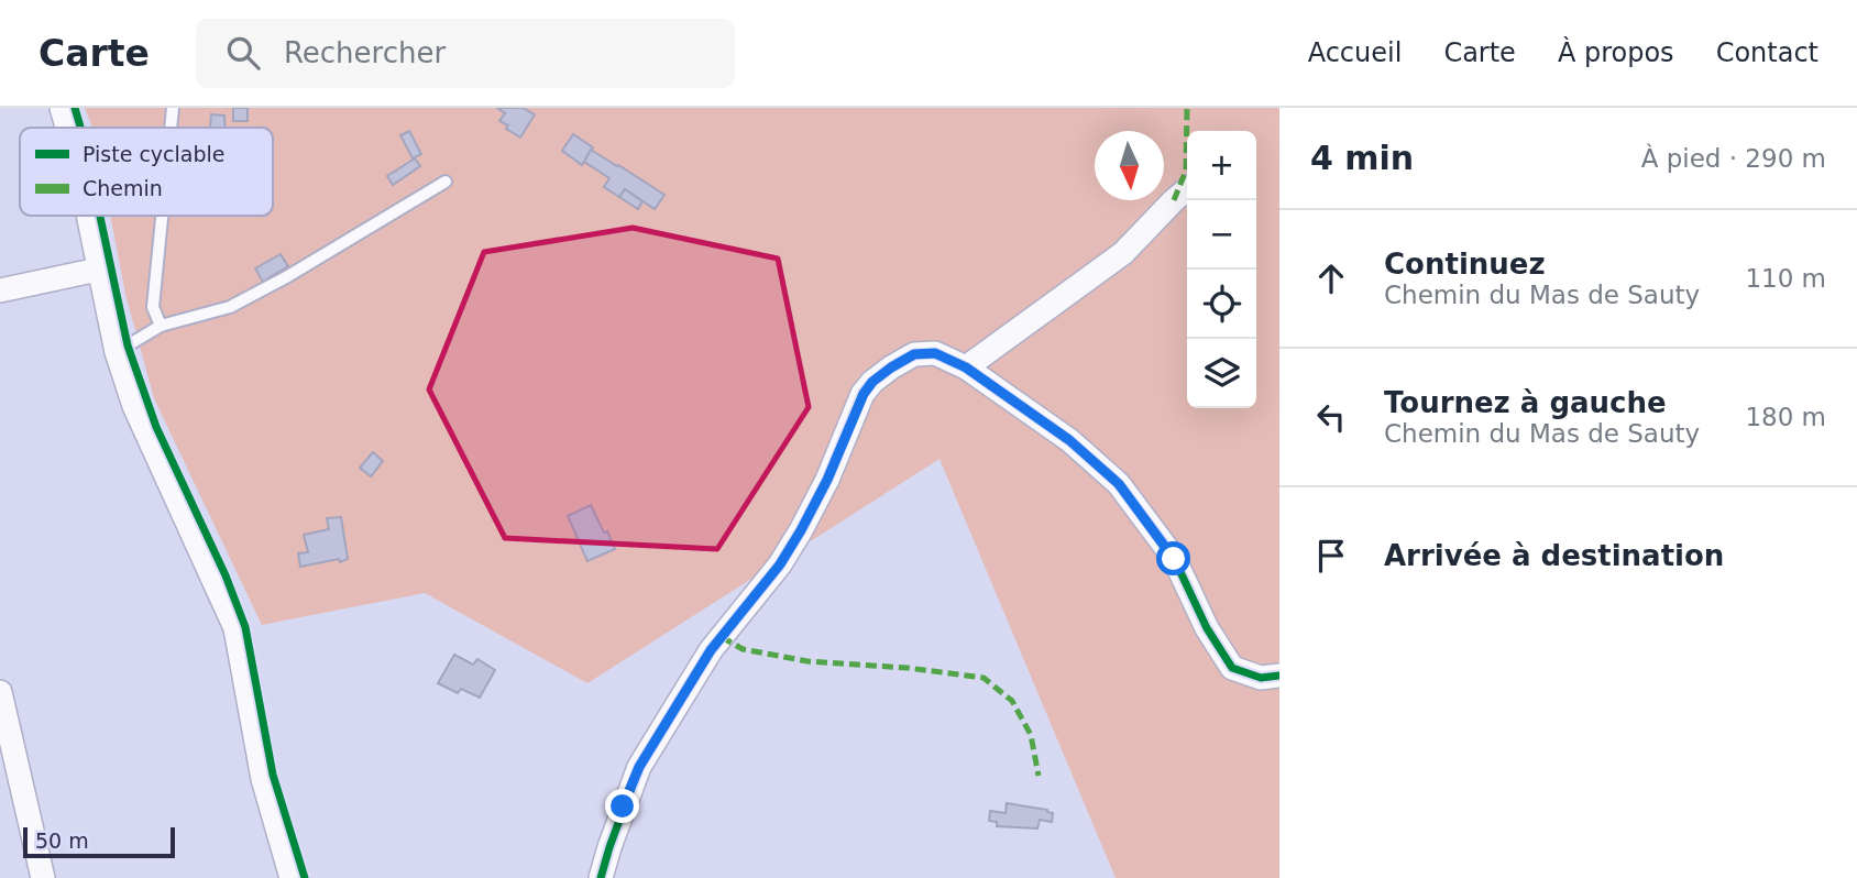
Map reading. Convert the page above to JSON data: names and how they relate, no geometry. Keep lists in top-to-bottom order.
{
  "legend": ["Piste cyclable", "Chemin"],
  "scale_bar": "50 m",
  "north": "bottom",
  "page": {
    "header": "Carte",
    "search": "Rechercher",
    "nav": [
      "Accueil",
      "Carte",
      "À propos",
      "Contact"
    ],
    "heading": ["4 min", "À pied · 290 m"],
    "map_buttons": ["+", "−"],
    "list": [
      ["Continuez", "Chemin du Mas de Sauty", "110 m"],
      ["Tournez à gauche", "Chemin du Mas de Sauty", "180 m"],
      "Arrivée à destination"
    ],
    "scale": "50 m"
  }
}
